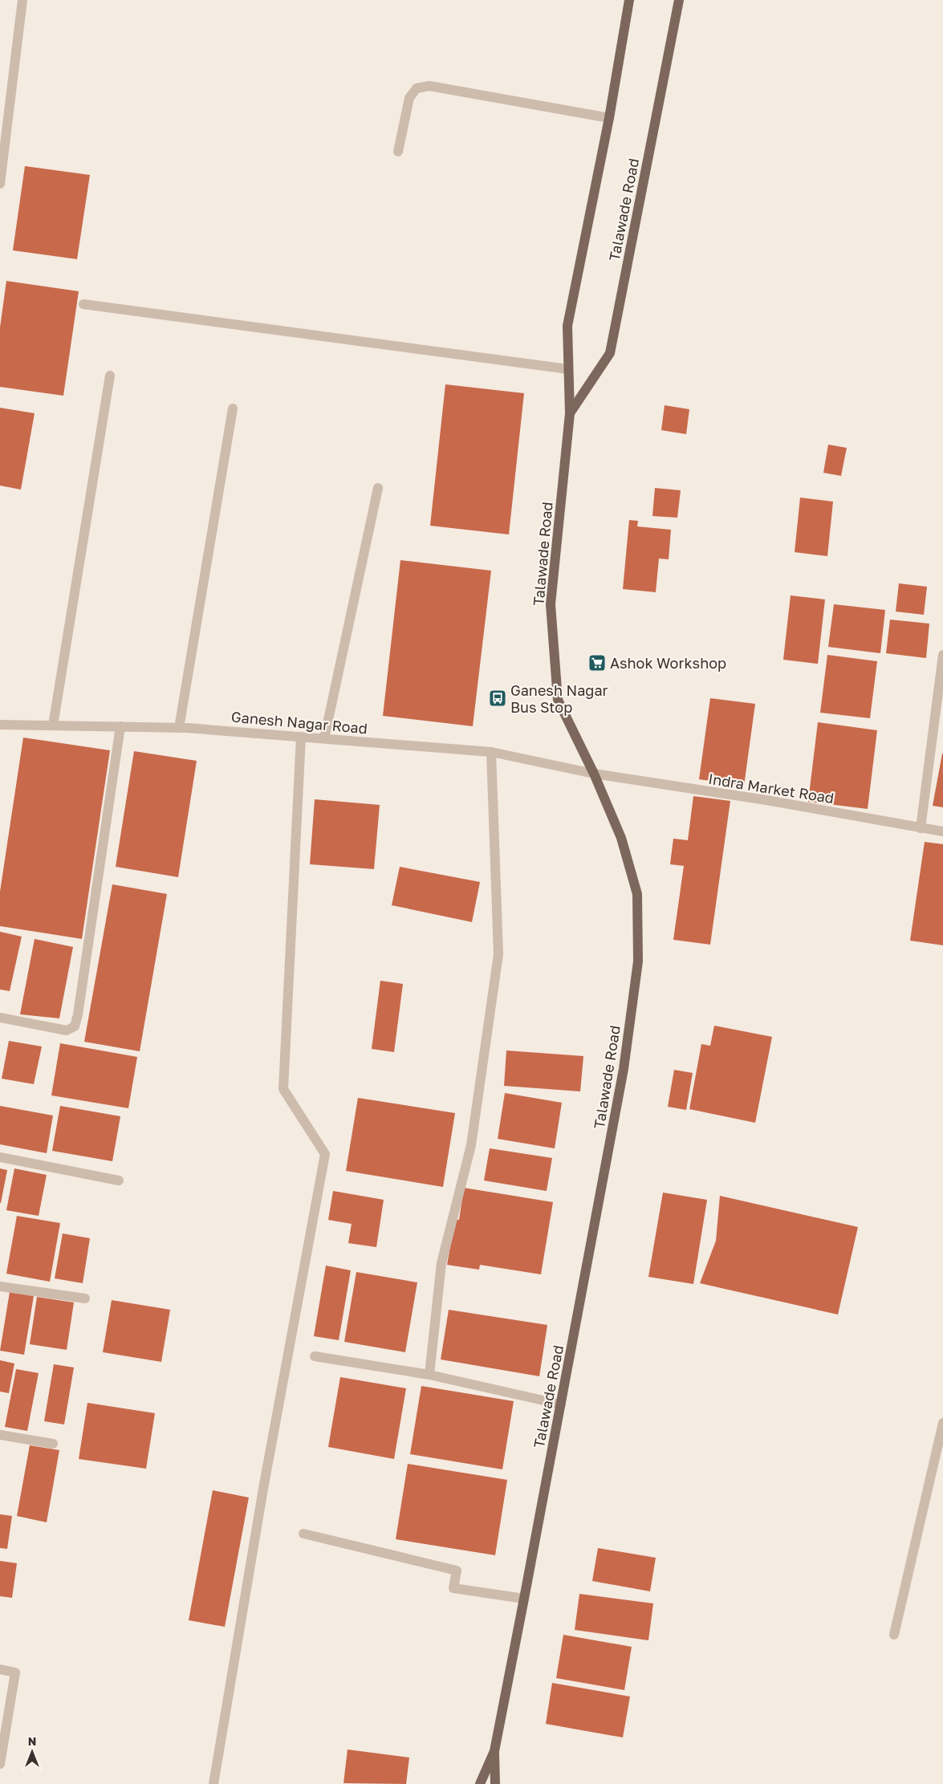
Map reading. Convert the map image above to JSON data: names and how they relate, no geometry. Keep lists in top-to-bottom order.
{
  "streets": {
    "main road": ["Talawade Road"],
    "street": ["Ganesh Nagar Road", "Indra Market Road"]
  },
  "crossings": [
    ["Talawade Road", "Ganesh Nagar Road"],
    ["Talawade Road", "Indra Market Road"],
    ["Ganesh Nagar Road", "Indra Market Road"]
  ],
  "places": {
    "supermarket": ["Ashok Workshop"],
    "bus stop": ["Ganesh Nagar Bus Stop"]
  },
  "north": "top"
}
